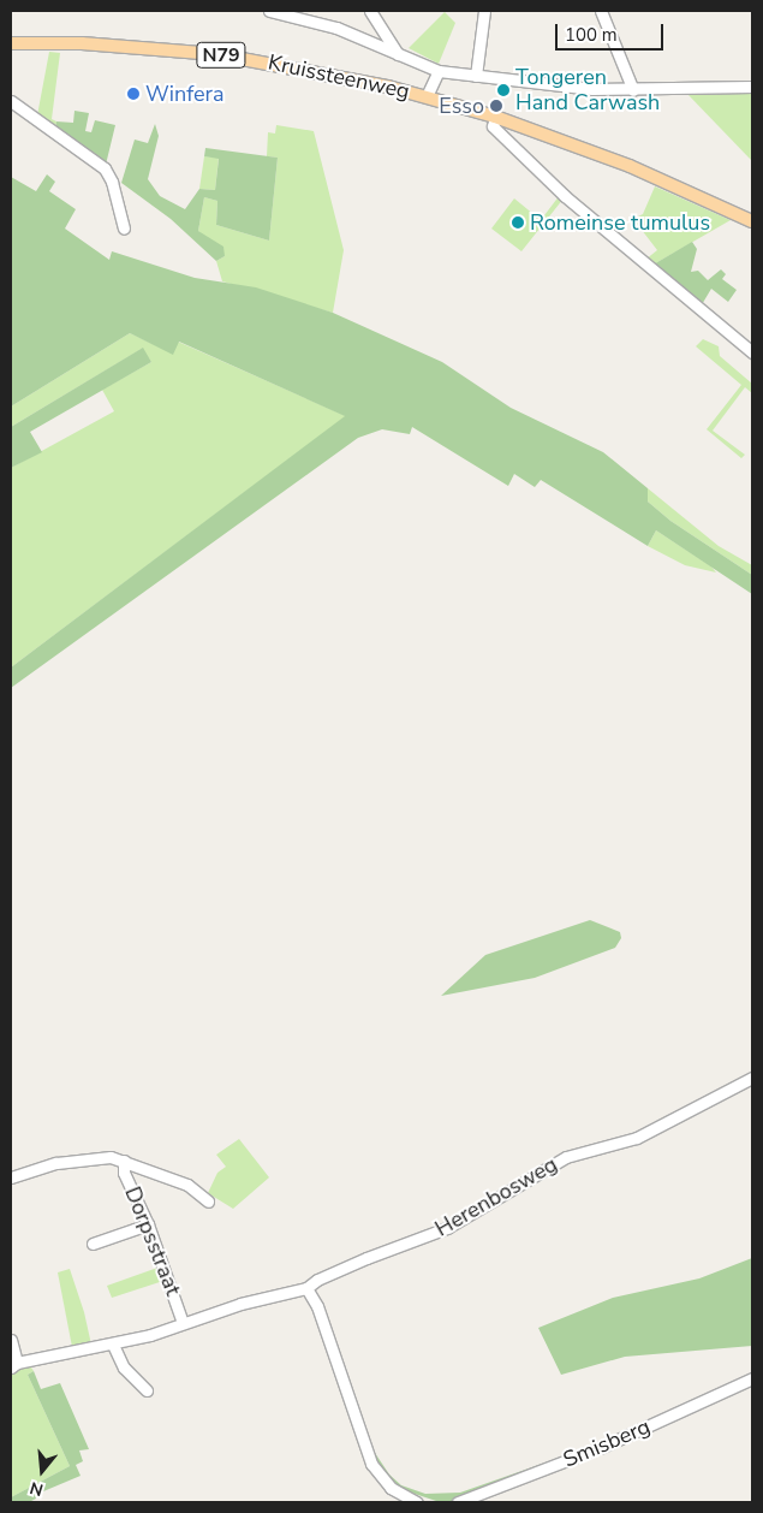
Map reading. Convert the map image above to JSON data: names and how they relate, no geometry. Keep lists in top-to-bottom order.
{
  "streets": {
    "main road": ["N79", "Kruissteenweg"],
    "street": ["Herenbosweg", "Dorpsstraat", "Smisberg"]
  },
  "crossings": [
    ["Herenbosweg", "Dorpsstraat"]
  ],
  "places": [
    "Tongeren Hand Carwash",
    "Winfera",
    "Esso",
    "Romeinse tumulus"
  ],
  "scale_bar": "100 m",
  "north": "bottom"
}
